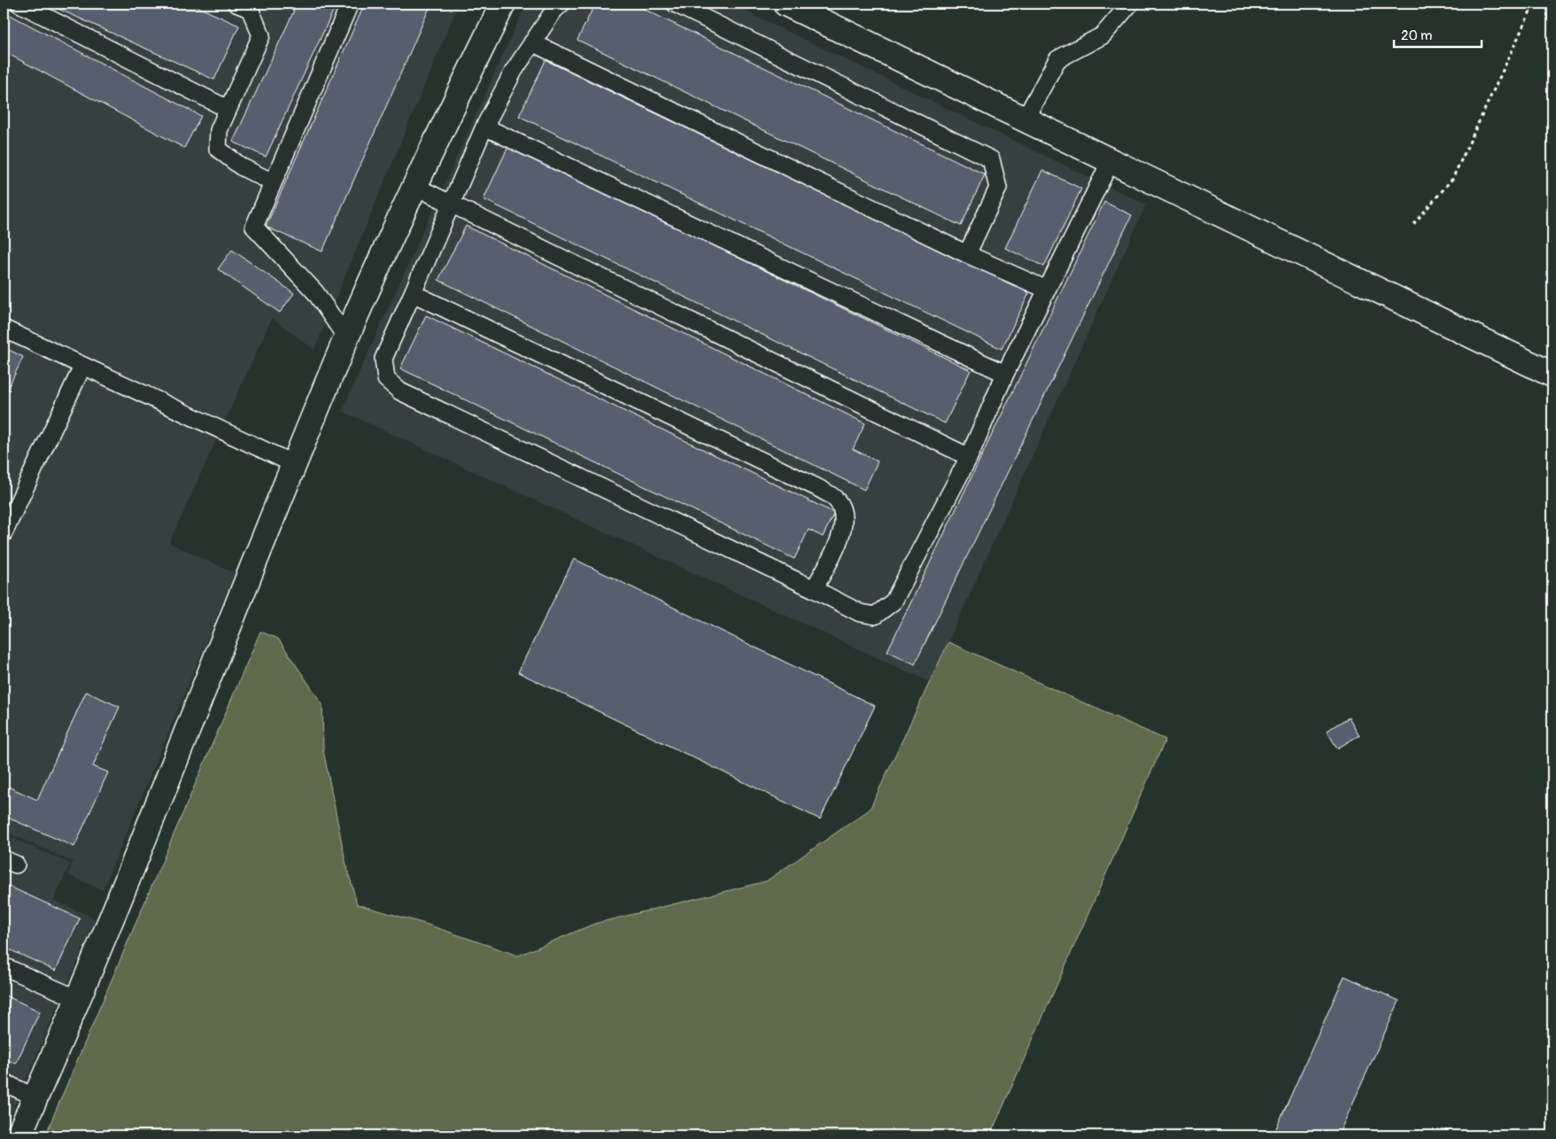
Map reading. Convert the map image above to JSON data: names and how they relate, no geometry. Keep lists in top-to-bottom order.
{
  "scale_bar": "20 m"
}
